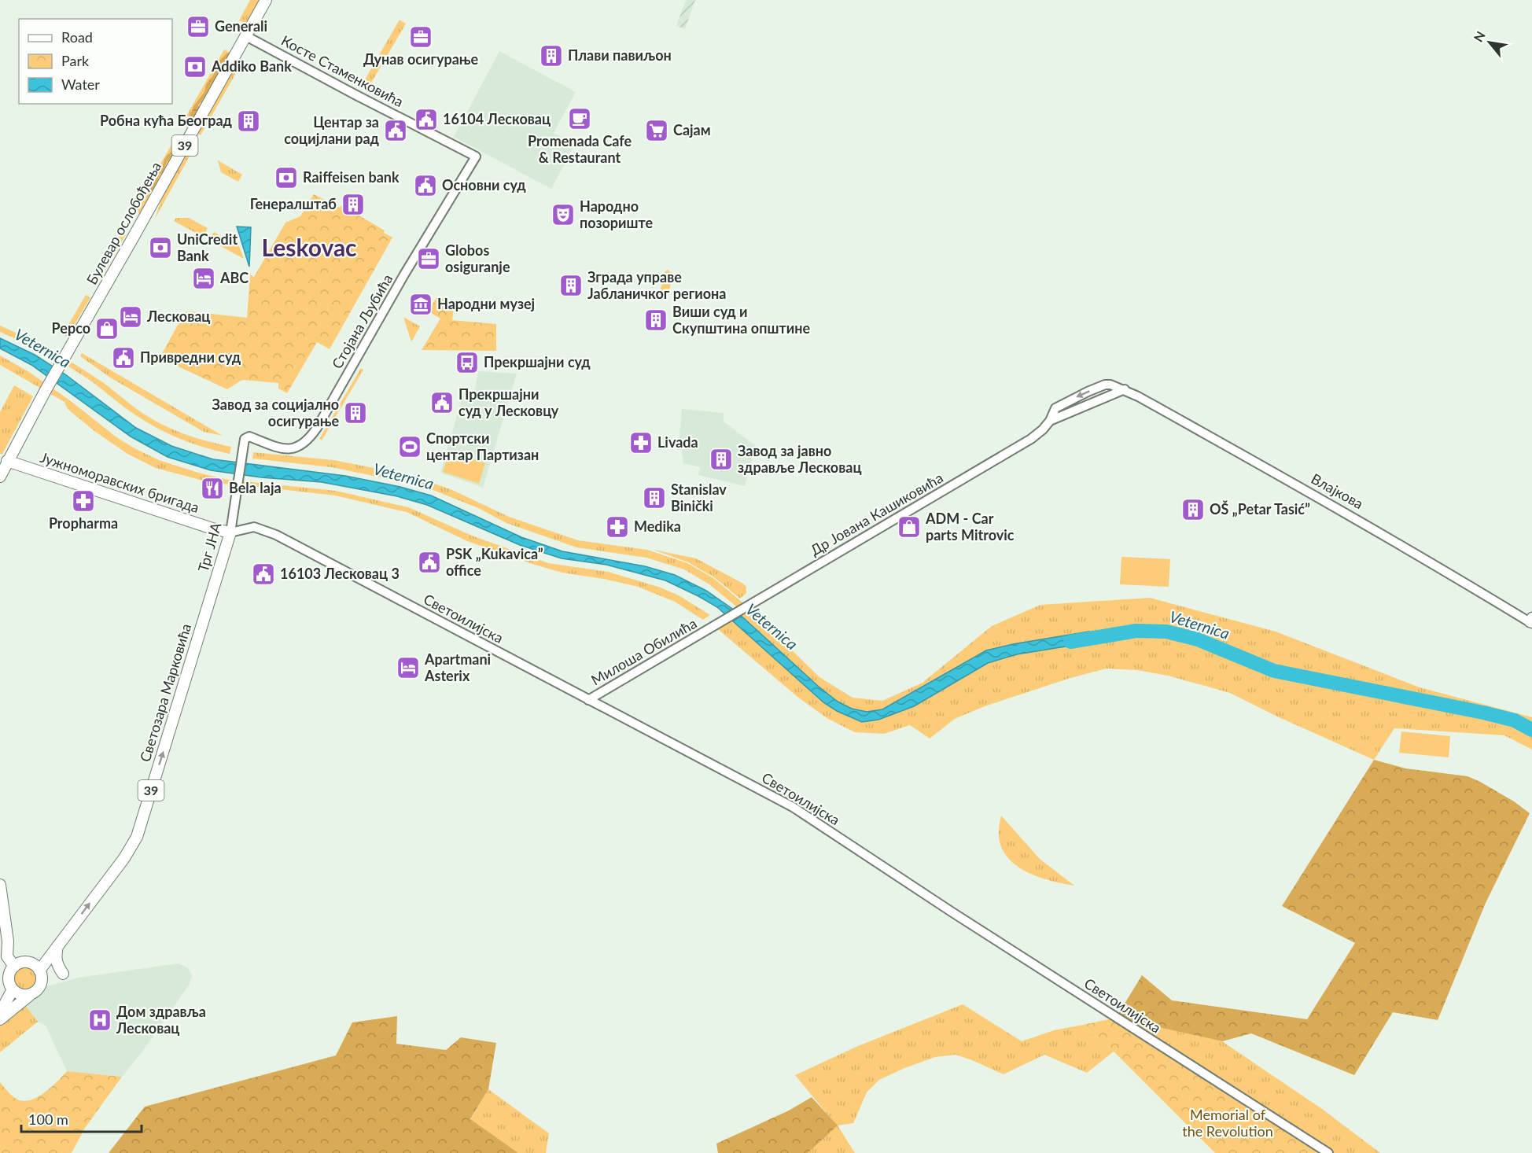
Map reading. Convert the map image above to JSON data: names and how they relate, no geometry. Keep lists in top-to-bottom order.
{
  "streets": {
    "main road": [
      "39",
      "Булевар ослобођења",
      "Јужноморавских бригада",
      "Трг ЈНА",
      "Светозара Марковића"
    ],
    "street": [
      "Косте Стаменковића",
      "Стојана Љубића",
      "Влајкова",
      "Др Јована Кашиковића",
      "Светоилијска",
      "Милоша Обилића"
    ]
  },
  "crossings": [
    ["Косте Стаменковића", "Булевар ослобођења"],
    ["Косте Стаменковића", "Стојана Љубића"],
    ["39", "Булевар ослобођења"],
    ["39", "Јужноморавских бригада"],
    ["Булевар ослобођења", "Јужноморавских бригада"],
    ["Стојана Љубића", "Трг ЈНА"],
    ["Јужноморавских бригада", "Трг ЈНА"],
    ["Јужноморавских бригада", "Светоилијска"],
    ["Др Јована Кашиковића", "Милоша Обилића"],
    ["Трг ЈНА", "Светоилијска"],
    ["Трг ЈНА", "Светозара Марковића"],
    ["Светоилијска", "Милоша Обилића"]
  ],
  "one_way": ["Светозара Марковића"],
  "districts": ["Leskovac"],
  "water": ["Veternica"],
  "parks": ["Memorial of the Revolution"],
  "places": {
    "office": ["Generali", "Дунав осигурање", "Globos osiguranje"],
    "building": [
      "Плави павиљон",
      "Робна кућа Београд",
      "Генералштаб",
      "Зграда управе Јабланичког региона",
      "Виши суд и Скупштина општине",
      "Завод за социјално осигурање",
      "Завод за јавно здравље Лесковац",
      "Stanislav Binički",
      "OŠ „Petar Tasić”"
    ],
    "bank": ["Addiko Bank", "Raiffeisen bank", "UniCredit Bank"],
    "cafe": ["Promenada Cafe & Restaurant"],
    "public building": [
      "16104 Лесковац",
      "Центар за социјлани рад",
      "Основни суд",
      "Привредни суд",
      "Прекршајни суд у Лесковцу",
      "PSK „Kukavica” office",
      "16103 Лесковац 3"
    ],
    "supermarket": ["Сајам"],
    "theatre": ["Народно позориште"],
    "hotel": ["ABC", "Лесковац", "Apartmani Asterix"],
    "museum": ["Народни музеј"],
    "shop": ["Pepco", "ADM - Car parts Mitrovic"],
    "bus stop": ["Прекршајни суд"],
    "pharmacy": ["Livada", "Propharma", "Medika"],
    "sports": ["Спортски центар Партизан"],
    "restaurant": ["Bela laja"],
    "hospital": ["Дом здравља Лесковац"]
  },
  "legend": ["Road", "Park", "Water"],
  "scale_bar": "100 m",
  "north": "top left"
}
